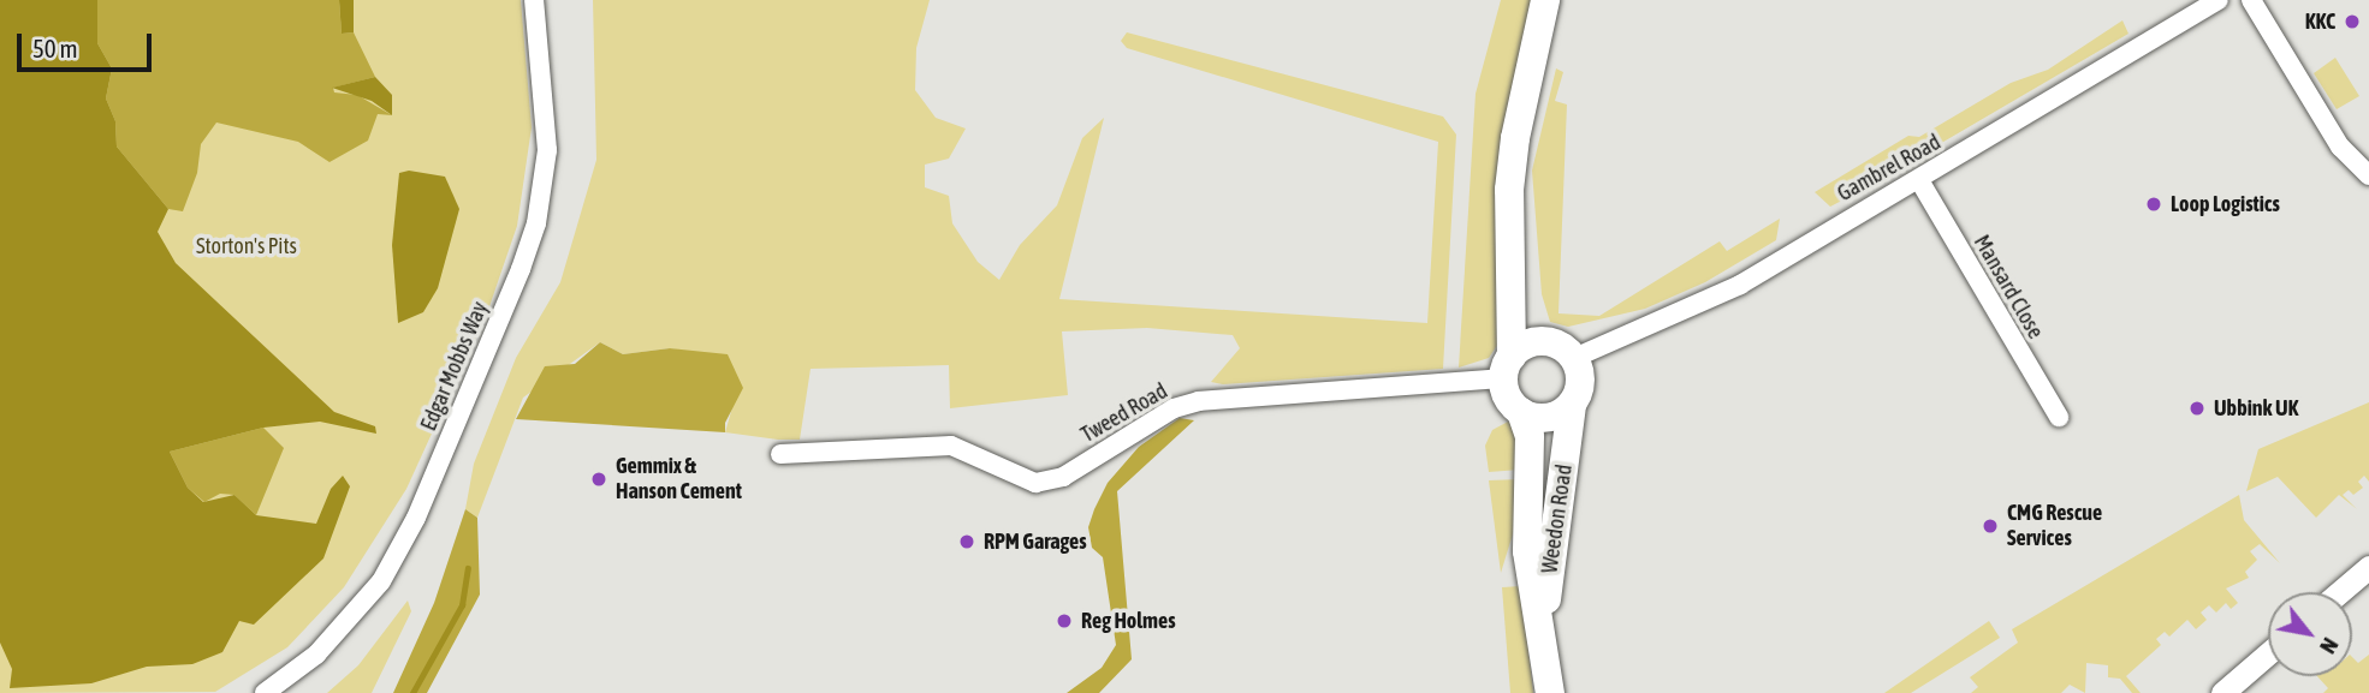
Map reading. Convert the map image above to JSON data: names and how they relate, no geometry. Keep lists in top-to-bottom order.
{
  "streets": {
    "main road": ["Weedon Road"],
    "street": [
      "Gambrel Road",
      "Mansard Close",
      "Edgar Mobbs Way",
      "Tweed Road"
    ]
  },
  "crossings": [
    ["Gambrel Road", "Mansard Close"],
    ["Gambrel Road", "Tweed Road"],
    ["Gambrel Road", "Weedon Road"],
    ["Tweed Road", "Weedon Road"]
  ],
  "parks": ["Storton's Pits"],
  "places": [
    "KKC",
    "Loop Logistics",
    "Ubbink UK",
    "Gemmix & Hanson Cement",
    "CMG Rescue Services",
    "RPM Garages",
    "Reg Holmes"
  ],
  "scale_bar": "50 m",
  "north": "bottom right"
}
